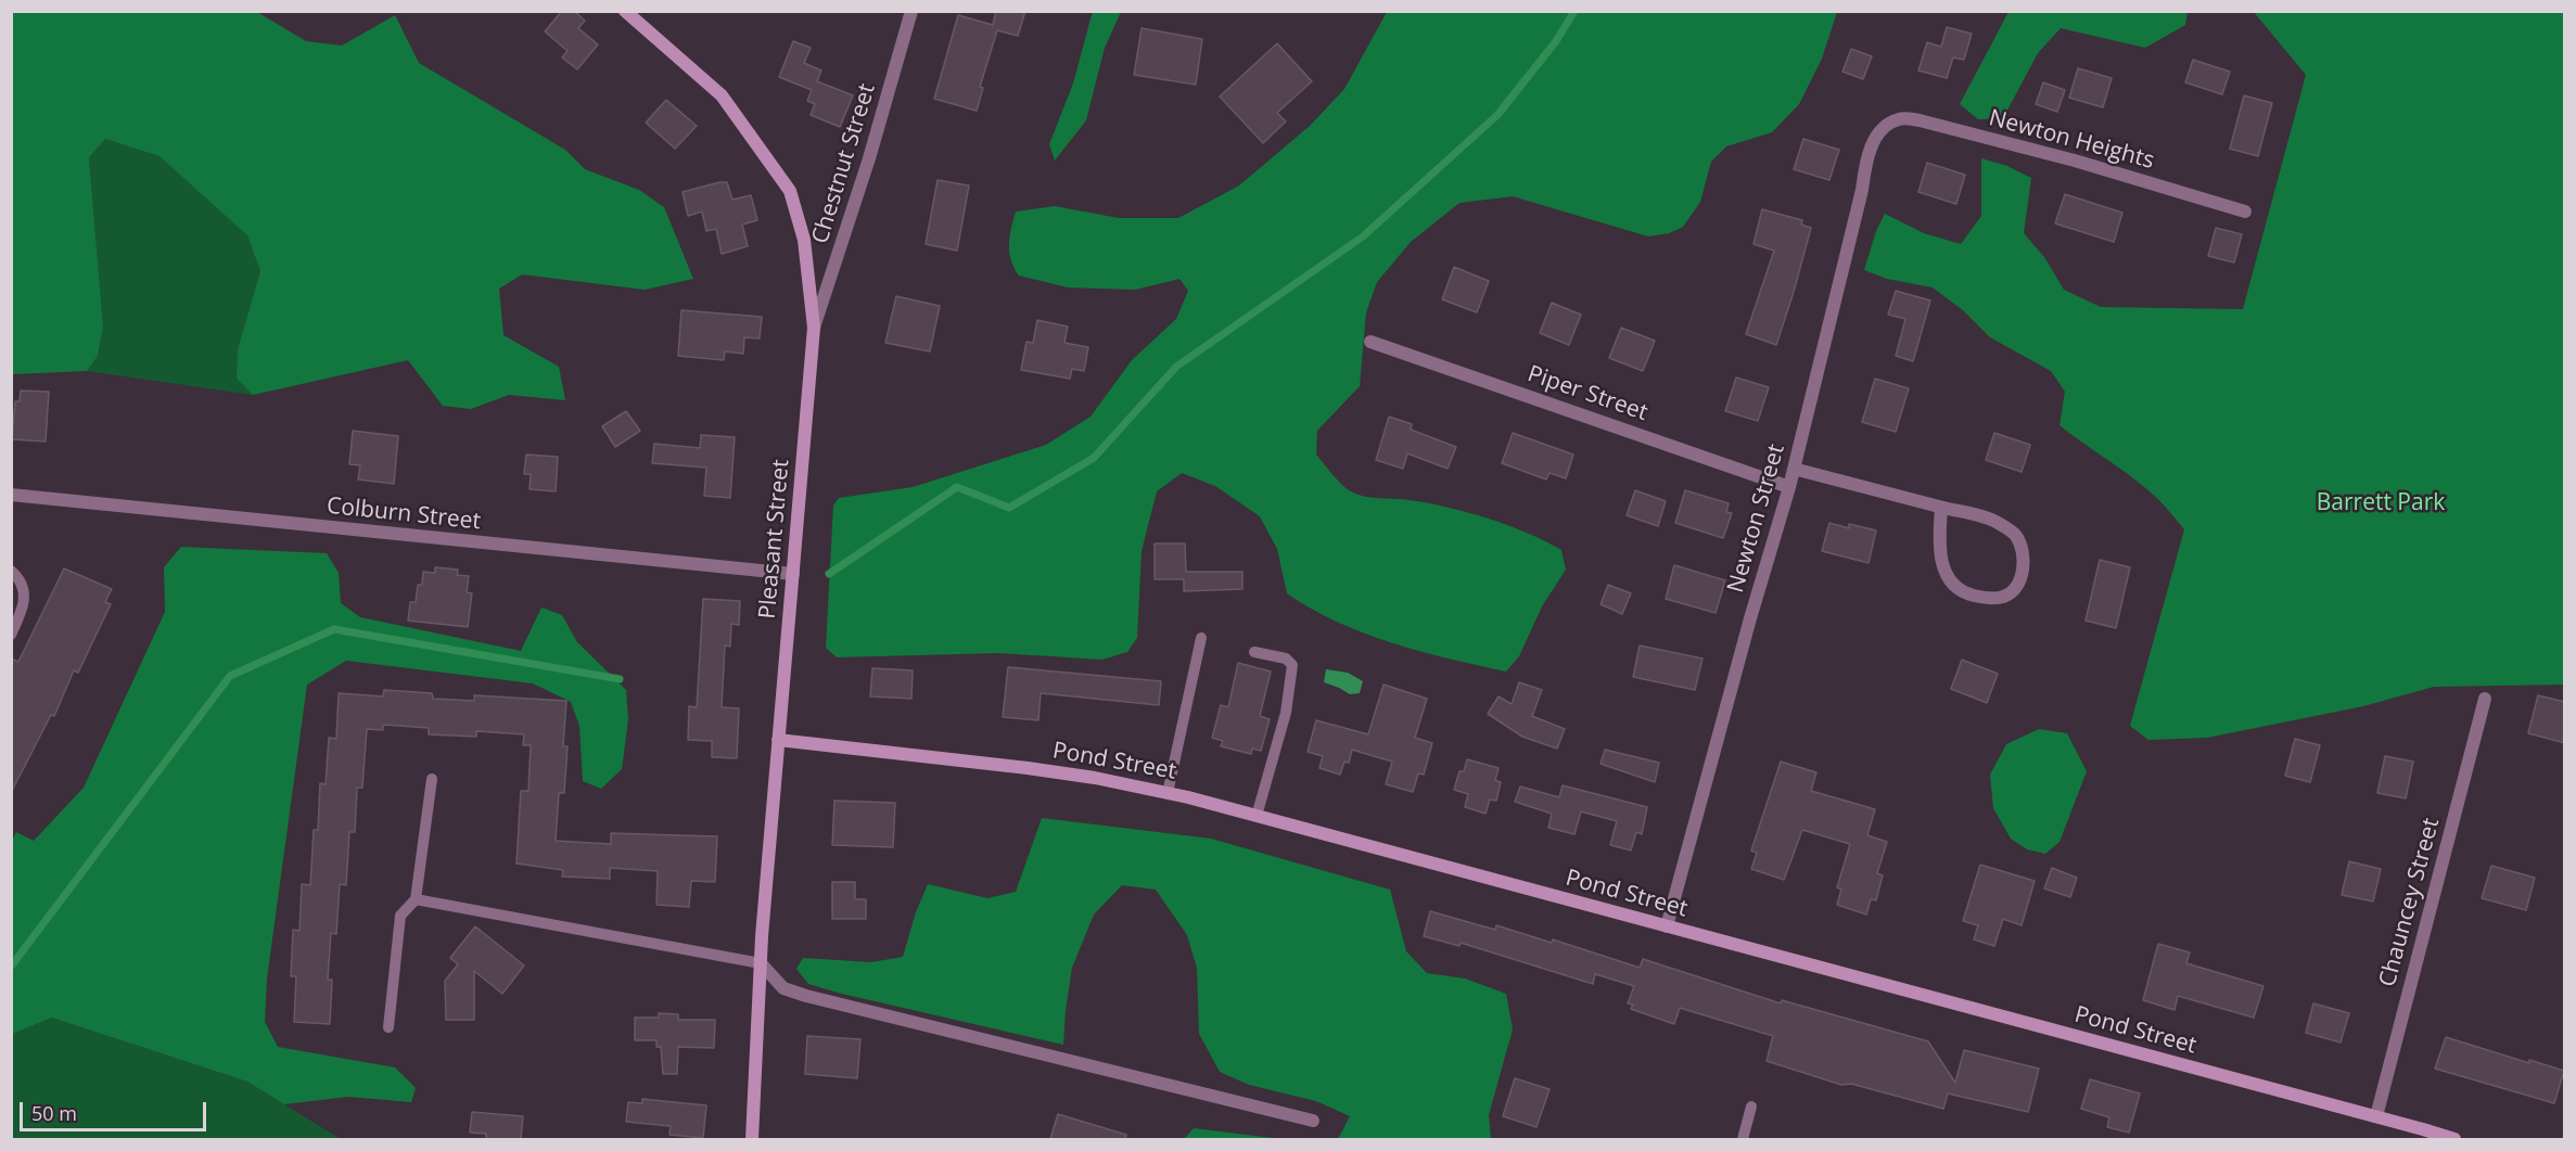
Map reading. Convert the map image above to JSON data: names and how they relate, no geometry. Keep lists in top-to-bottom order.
{
  "streets": {
    "street": [
      "Newton Heights",
      "Chestnut Street",
      "Piper Street",
      "Colburn Street",
      "Newton Street",
      "Pleasant Street",
      "Pond Street",
      "Chauncey Street"
    ]
  },
  "crossings": [
    ["Newton Heights", "Newton Street"],
    ["Chestnut Street", "Pleasant Street"],
    ["Piper Street", "Newton Street"],
    ["Colburn Street", "Pleasant Street"],
    ["Newton Street", "Pond Street"],
    ["Pleasant Street", "Pond Street"],
    ["Pond Street", "Chauncey Street"]
  ],
  "parks": ["Barrett Park"],
  "scale_bar": "50 m"
}
